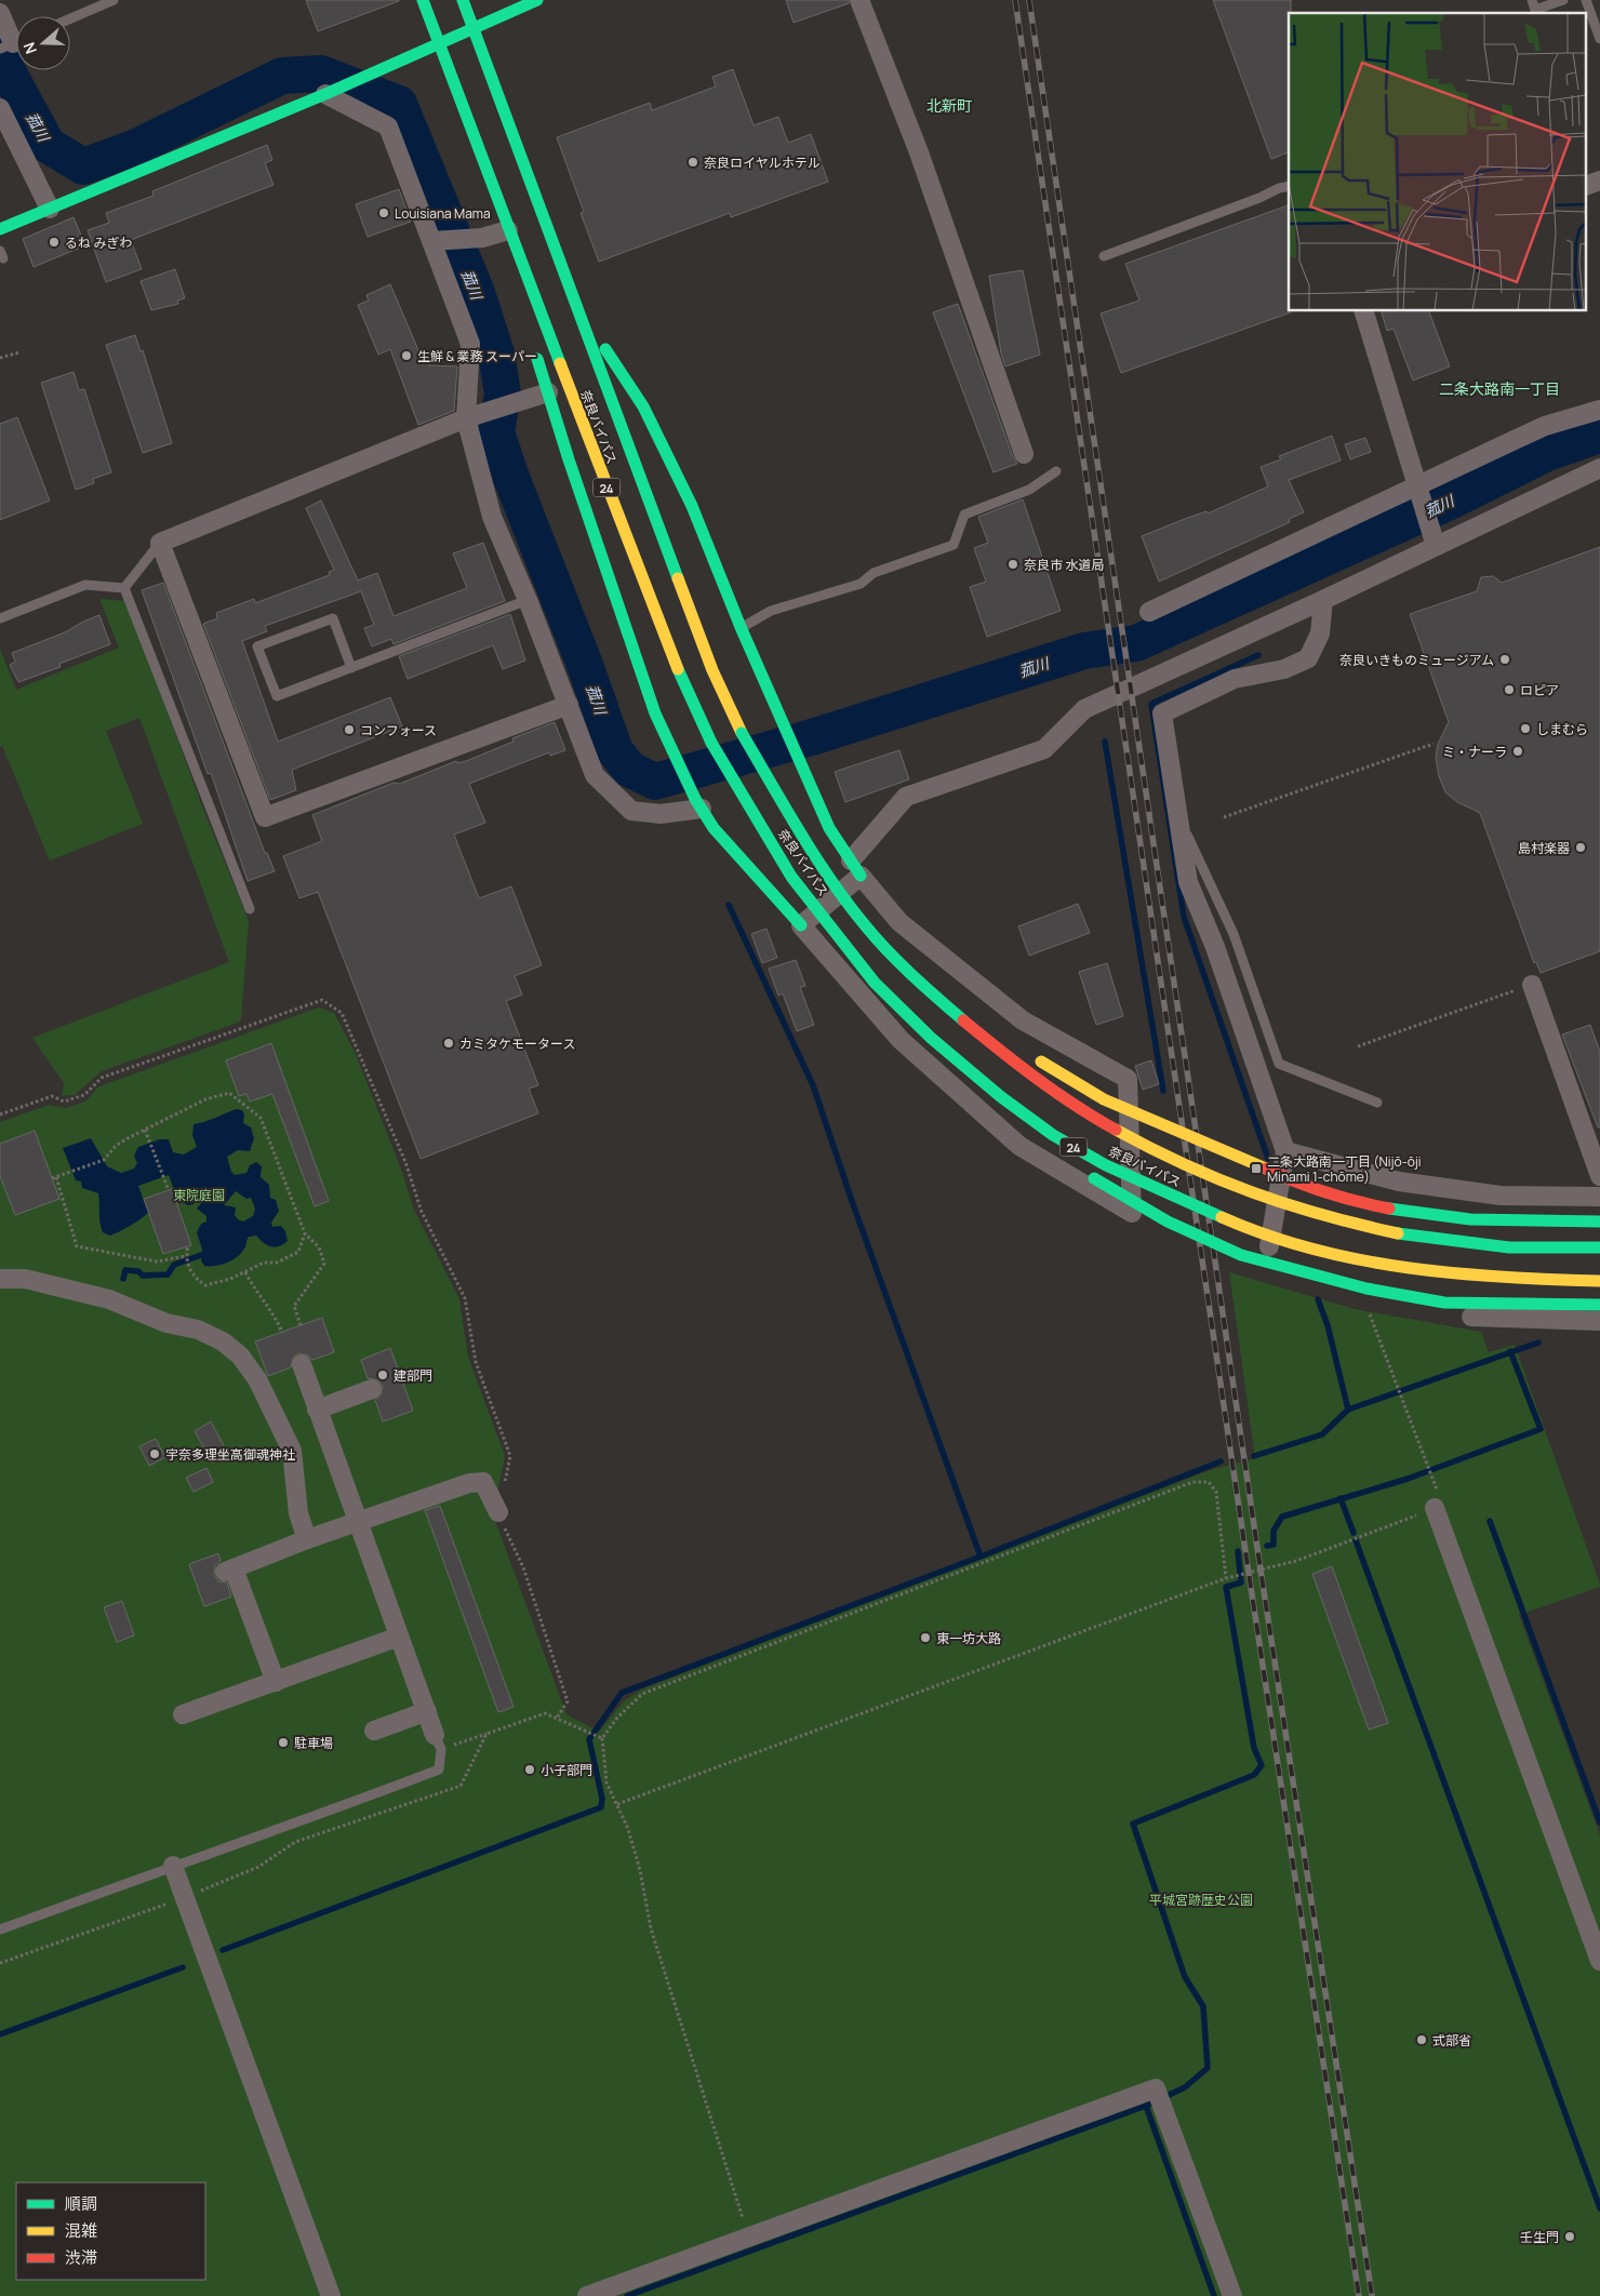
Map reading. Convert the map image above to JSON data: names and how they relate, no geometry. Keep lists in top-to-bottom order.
{
  "streets": {
    "main road": ["奈良バイパス", "24"]
  },
  "crossings": [
    ["奈良バイパス", "24"]
  ],
  "districts": ["北新町", "二条大路南一丁目"],
  "water": ["菰川"],
  "parks": ["東院庭園", "平城宮跡歴史公園"],
  "places": {
    "other": [
      "奈良ロイヤルホテル",
      "Louisiana Mama",
      "るね みぎわ",
      "生鮮 & 業務 スーパー",
      "奈良市 水道局",
      "奈良いきものミュージアム",
      "ロピア",
      "しまむら",
      "コンフォース",
      "ミ・ナーラ",
      "島村楽器",
      "カミタケモータース",
      "建部門",
      "宇奈多理坐高御魂神社",
      "東一坊大路",
      "駐車場",
      "小子部門",
      "式部省",
      "壬生門"
    ],
    "transit": ["二条大路南一丁目 (Nijō-ōji Minami 1-chōme)"]
  },
  "legend": ["順調", "混雑", "渋滞"],
  "north": "left"
}
